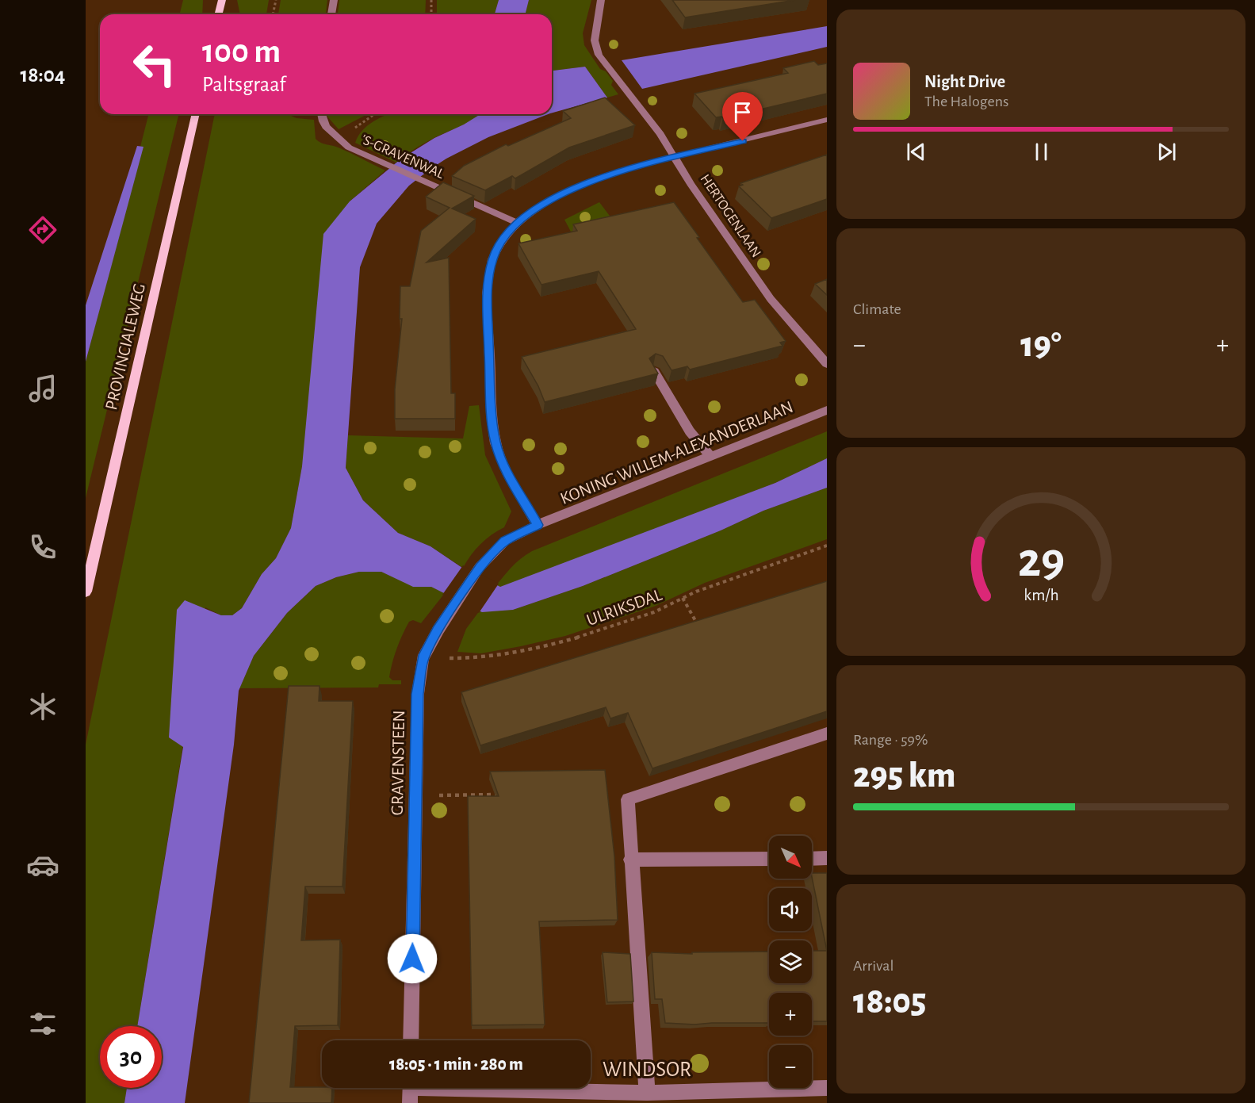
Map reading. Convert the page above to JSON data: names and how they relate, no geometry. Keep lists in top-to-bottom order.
{
  "streets": {
    "main road": ["PROVINCIALEWEG"],
    "street": [
      "'S-GRAVENWAL",
      "HERTOGENLAAN",
      "KONING WILLEM-ALEXANDERLAAN",
      "GRAVENSTEEN",
      "WINDSOR"
    ],
    "path": ["ULRIKSDAL"]
  },
  "crossings": [
    ["KONING WILLEM-ALEXANDERLAAN", "GRAVENSTEEN"],
    ["ULRIKSDAL", "GRAVENSTEEN"]
  ],
  "north": "bottom right",
  "page": {
    "tabs": "18:04",
    "turn": ["100 m", "Paltsgraaf"],
    "song": ["Night Drive", "The Halogens"],
    "tile": [
      "Climate",
      ["Range · 59%", "295 km"],
      ["Arrival", "18:05"]
    ],
    "heat": ["−", "19°", "+"],
    "map_buttons": ["+", "−"],
    "limit": "30",
    "trip": "18:05 · 1 min · 280 m",
    "gauge": ["29", "km/h"]
  }
}
